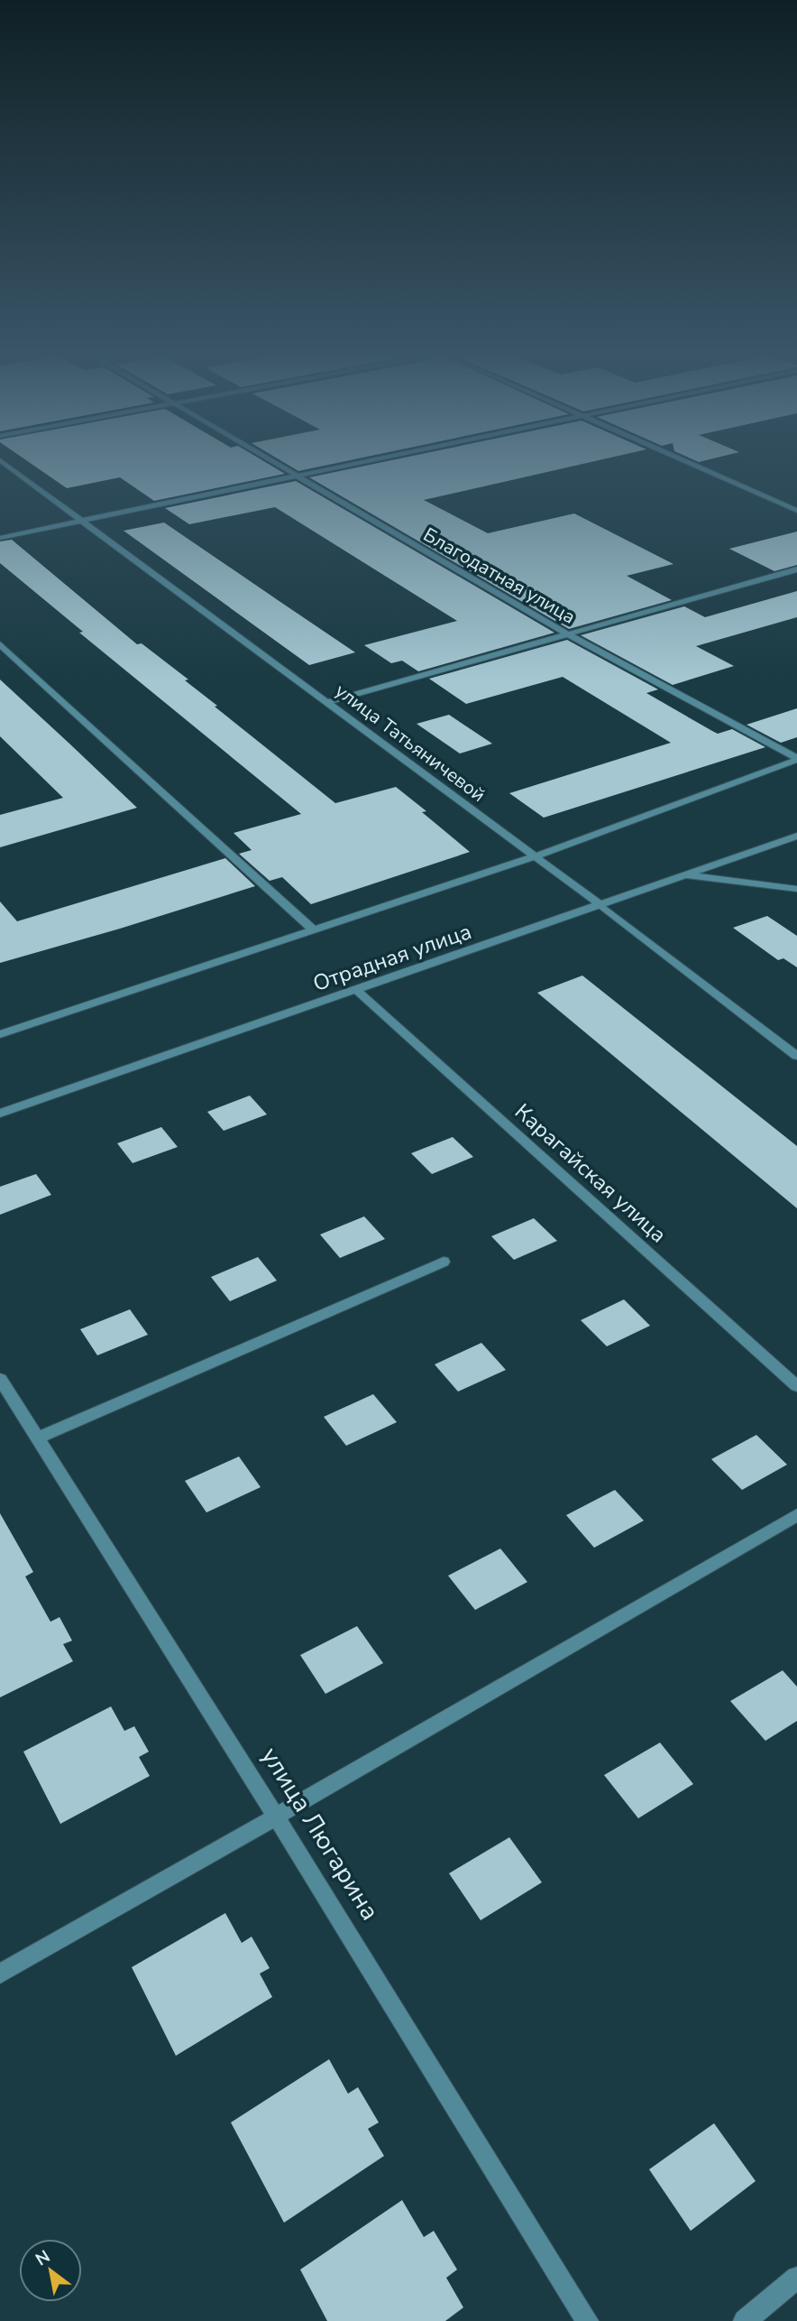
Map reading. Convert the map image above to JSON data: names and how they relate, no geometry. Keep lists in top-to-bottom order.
{
  "streets": {
    "street": [
      "Благодатная улица",
      "улица Татьяничевой",
      "Отрадная улица",
      "Карагайская улица",
      "улица Люгарина"
    ]
  },
  "crossings": [
    ["улица Татьяничевой", "Отрадная улица"],
    ["Отрадная улица", "Карагайская улица"]
  ],
  "north": "top left"
}
